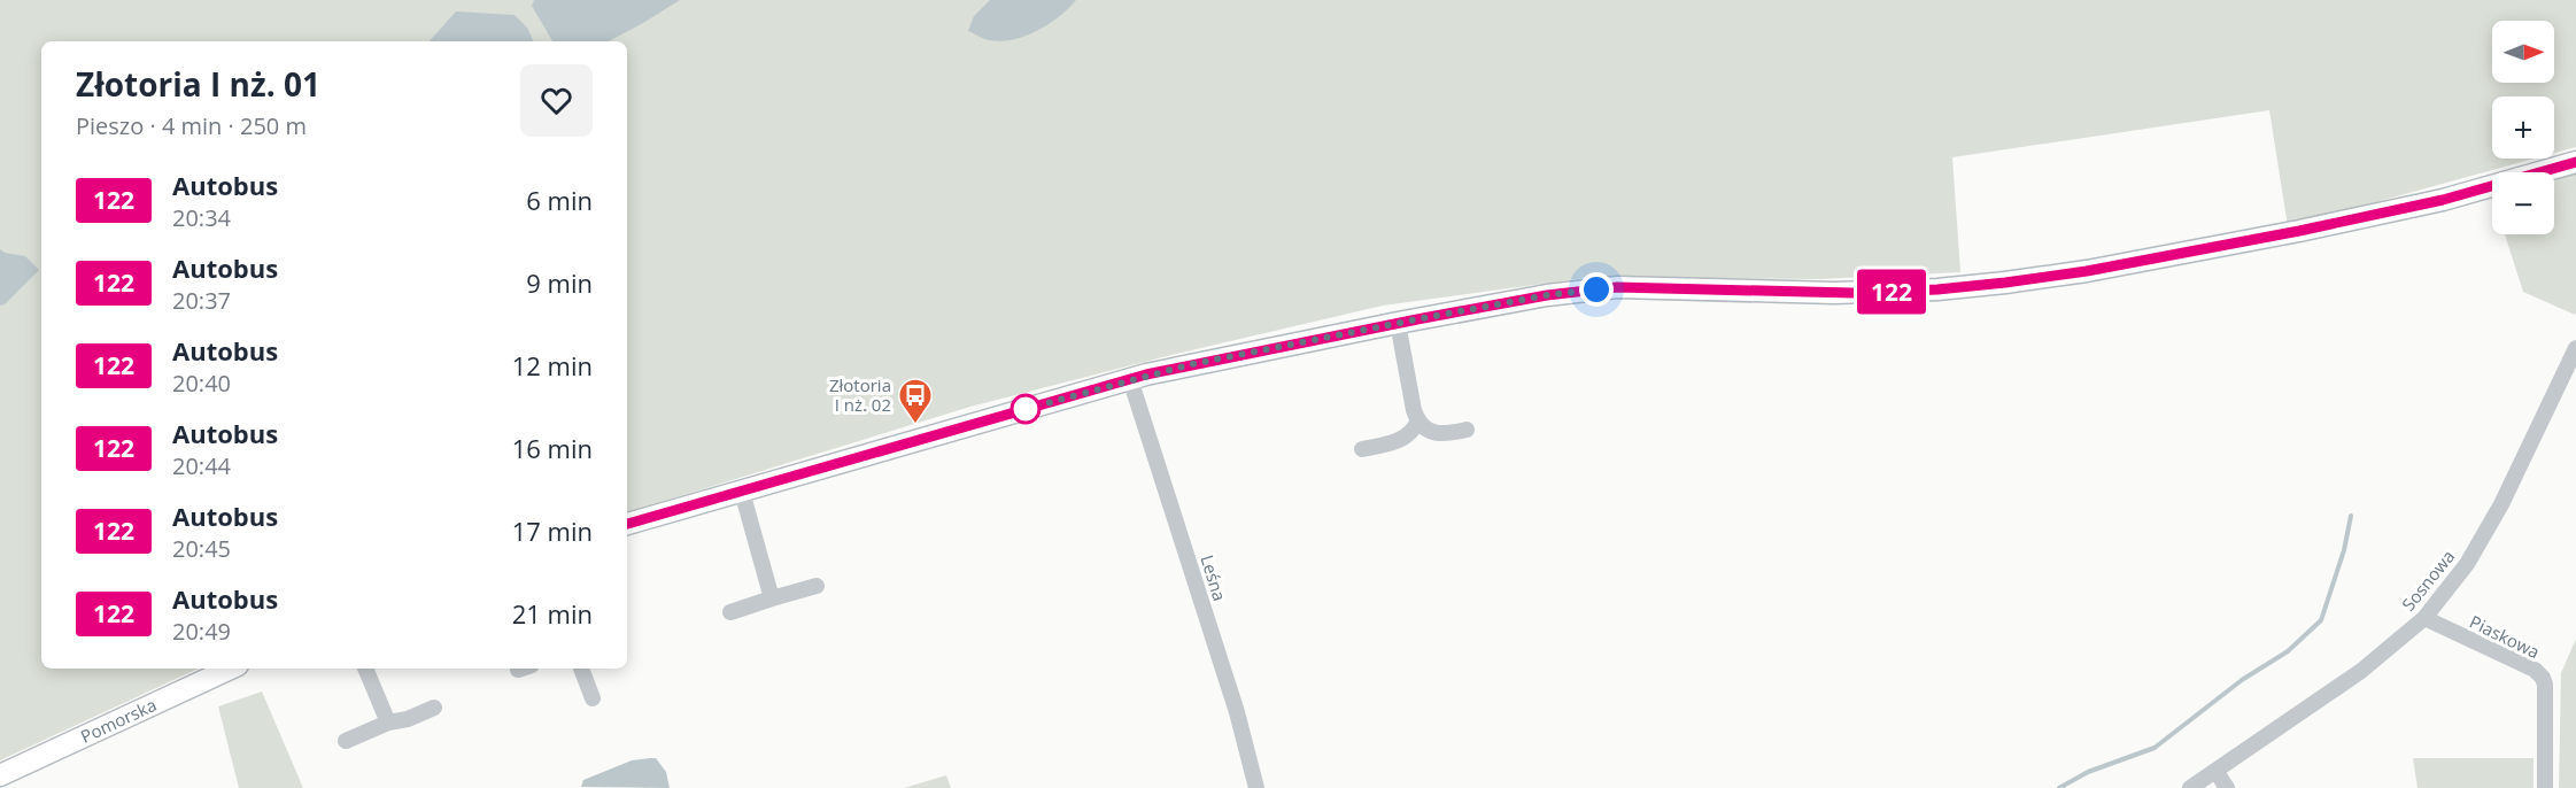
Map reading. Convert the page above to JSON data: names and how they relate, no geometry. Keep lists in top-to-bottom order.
{
  "streets": {
    "main road": ["Pomorska"],
    "street": ["Leśna", "Sosnowa", "Piaskowa"]
  },
  "crossings": [
    ["Sosnowa", "Piaskowa"]
  ],
  "places": {
    "bus stop": ["Złotoria I nż. 02"]
  },
  "lines": ["bus line 122"],
  "north": "right",
  "page": {
    "on_map": "122",
    "map_buttons": ["+", "−"],
    "heading": ["Złotoria I nż. 01", "Pieszo · 4 min · 250 m"],
    "list": [
      {
        "mark": "122",
        "name": "Autobus",
        "note": "20:34",
        "value": "6 min"
      },
      {
        "mark": "122",
        "name": "Autobus",
        "note": "20:37",
        "value": "9 min"
      },
      {
        "mark": "122",
        "name": "Autobus",
        "note": "20:40",
        "value": "12 min"
      },
      {
        "mark": "122",
        "name": "Autobus",
        "note": "20:44",
        "value": "16 min"
      },
      {
        "mark": "122",
        "name": "Autobus",
        "note": "20:45",
        "value": "17 min"
      },
      {
        "mark": "122",
        "name": "Autobus",
        "note": "20:49",
        "value": "21 min"
      }
    ]
  }
}
